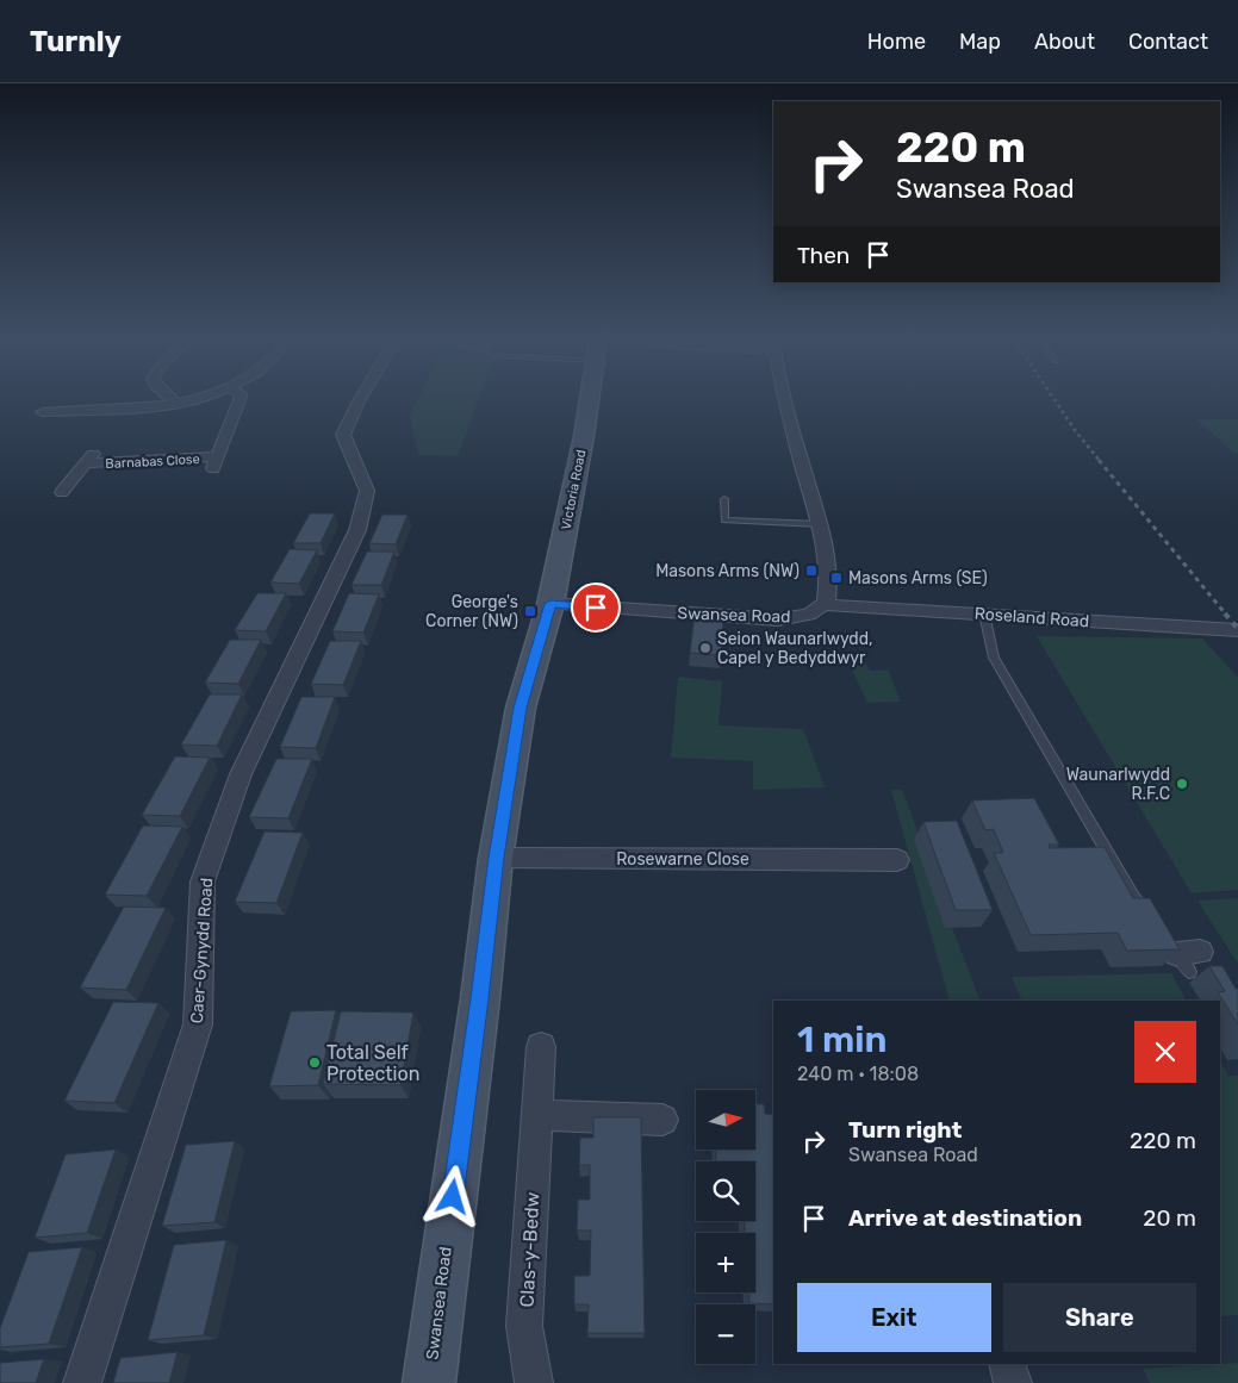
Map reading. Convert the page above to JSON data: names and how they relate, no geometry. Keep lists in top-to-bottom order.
{
  "streets": {
    "main road": ["Victoria Road", "Swansea Road"],
    "street": [
      "Barnabas Close",
      "Roseland Road",
      "Rosewarne Close",
      "Caer-Gynydd Road",
      "Clas-y-Bedw"
    ]
  },
  "crossings": [
    ["Victoria Road", "Swansea Road"],
    ["Swansea Road", "Roseland Road"],
    ["Swansea Road", "Rosewarne Close"]
  ],
  "places": {
    "transit": ["Masons Arms (NW)", "Masons Arms (SE)", "George's Corner (NW)"],
    "other": ["Seion Waunarlwydd, Capel y Bedyddwyr", "Waunarlwydd R.F.C", "Total Self Protection"]
  },
  "north": "right",
  "page": {
    "header": "Turnly",
    "nav": [
      "Home",
      "Map",
      "About",
      "Contact"
    ],
    "turn": ["220 m", "Swansea Road"],
    "then": "Then",
    "heading": ["1 min", "240 m · 18:08"],
    "map_buttons": ["+", "−"],
    "list": [
      {
        "name": "Turn right",
        "note": "Swansea Road",
        "value": "220 m"
      },
      {
        "name": "Arrive at destination",
        "value": "20 m"
      }
    ],
    "buttons": ["Exit", "Share"]
  }
}
